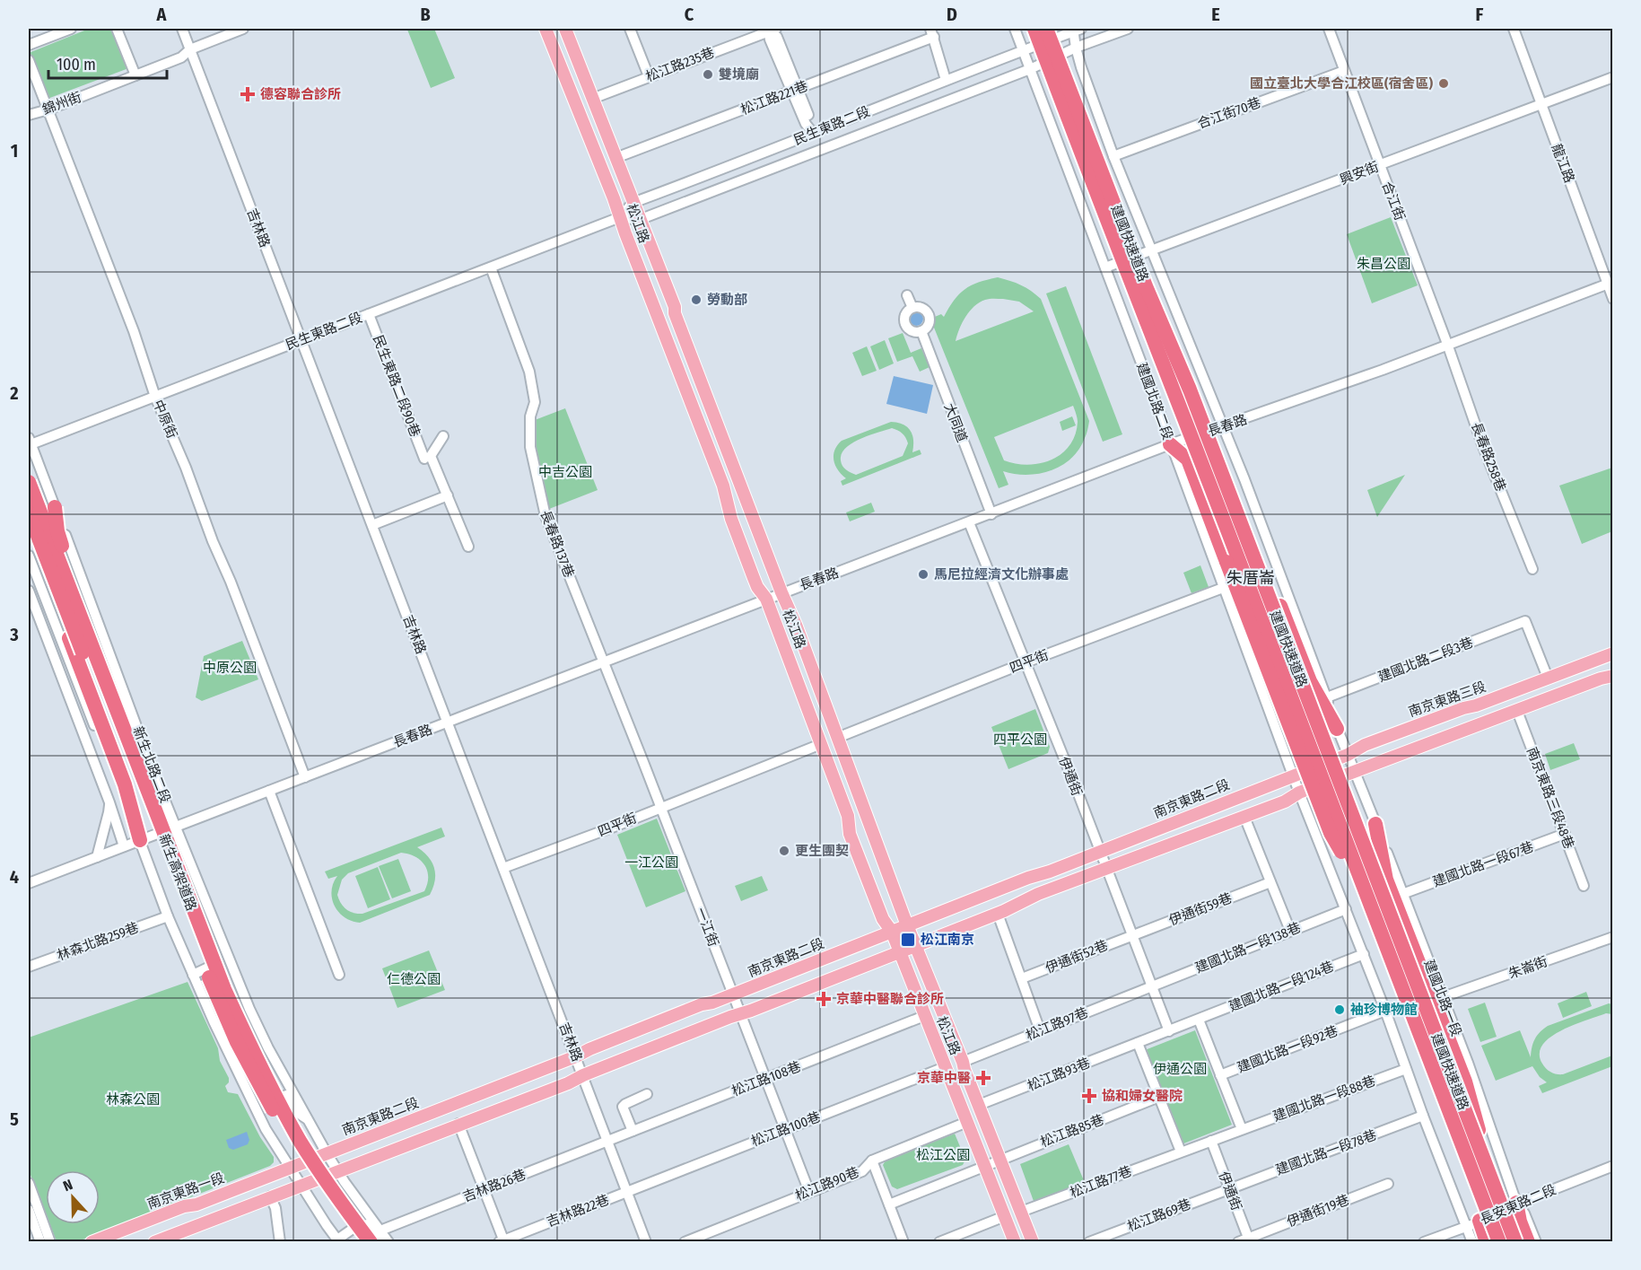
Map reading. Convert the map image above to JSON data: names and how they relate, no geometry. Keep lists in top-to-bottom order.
{
  "streets": {
    "highway": ["建國快速道路", "新生高架道路"],
    "main road": [
      "松江路",
      "南京東路三段",
      "南京東路二段",
      "南京東路一段"
    ],
    "street": [
      "松江路235巷",
      "松江路221巷",
      "錦州街",
      "合江街70巷",
      "民生東路二段",
      "龍江路",
      "興安街",
      "合江街",
      "吉林路",
      "民生東路二段90巷",
      "建國北路二段",
      "中原街",
      "大同道",
      "長春路",
      "長春路258巷",
      "長春路137巷",
      "建國北路二段3巷",
      "四平街",
      "新生北路二段",
      "伊通街",
      "南京東路三段48巷",
      "建國北路一段67巷",
      "伊通街59巷",
      "一江街",
      "林森北路259巷",
      "建國北路一段138巷",
      "伊通街52巷",
      "朱崙街",
      "建國北路一段124巷",
      "建國北路一段",
      "松江路97巷",
      "建國北路一段92巷",
      "松江路93巷",
      "松江路108巷",
      "建國北路一段88巷",
      "松江路100巷",
      "松江路85巷",
      "建國北路一段78巷",
      "松江路77巷",
      "松江路90巷",
      "吉林路26巷",
      "長安東路二段",
      "吉林路22巷",
      "伊通街19巷",
      "松江路69巷"
    ]
  },
  "crossings": [
    ["松江路235巷", "松江路"],
    ["松江路221巷", "松江路"],
    ["錦州街", "吉林路"],
    ["錦州街", "中原街"],
    ["合江街70巷", "合江街"],
    ["民生東路二段", "松江路"],
    ["民生東路二段", "吉林路"],
    ["民生東路二段", "建國快速道路"],
    ["民生東路二段", "民生東路二段90巷"],
    ["民生東路二段", "建國北路二段"],
    ["民生東路二段", "中原街"],
    ["民生東路二段", "長春路137巷"],
    ["民生東路二段", "新生北路二段"],
    ["龍江路", "興安街"],
    ["龍江路", "長春路"],
    ["興安街", "合江街"],
    ["興安街", "建國北路二段"],
    ["合江街", "長春路"],
    ["合江街", "長春路258巷"],
    ["松江路", "長春路"],
    ["松江路", "四平街"],
    ["松江路", "南京東路二段"],
    ["松江路", "松江路97巷"],
    ["松江路", "松江路93巷"],
    ["松江路", "松江路108巷"],
    ["松江路", "松江路100巷"],
    ["松江路", "松江路85巷"],
    ["松江路", "松江路77巷"],
    ["松江路", "松江路90巷"],
    ["吉林路", "長春路"],
    ["吉林路", "四平街"],
    ["吉林路", "南京東路二段"],
    ["吉林路", "松江路108巷"],
    ["吉林路", "松江路100巷"],
    ["吉林路", "吉林路26巷"],
    ["吉林路", "吉林路22巷"],
    ["建國北路二段", "長春路"],
    ["建國北路二段", "四平街"],
    ["建國北路二段", "南京東路三段"],
    ["建國北路二段", "南京東路二段"],
    ["中原街", "長春路"],
    ["大同道", "長春路"],
    ["長春路", "長春路258巷"],
    ["長春路", "長春路137巷"],
    ["長春路", "新生北路二段"],
    ["長春路", "伊通街"],
    ["長春路", "一江街"],
    ["長春路137巷", "一江街"],
    ["建國北路二段3巷", "南京東路三段"],
    ["四平街", "伊通街"],
    ["四平街", "一江街"],
    ["南京東路三段", "南京東路二段"],
    ["南京東路三段", "建國北路一段"],
    ["新生北路二段", "南京東路二段"],
    ["新生北路二段", "新生高架道路"],
    ["新生北路二段", "吉林路26巷"],
    ["伊通街", "南京東路二段"],
    ["伊通街", "伊通街59巷"],
    ["伊通街", "建國北路一段138巷"],
    ["伊通街", "伊通街52巷"],
    ["伊通街", "松江路97巷"],
    ["伊通街", "建國北路一段78巷"],
    ["伊通街", "伊通街19巷"],
    ["伊通街", "松江路69巷"],
    ["南京東路三段48巷", "建國北路一段67巷"],
    ["南京東路二段", "一江街"],
    ["南京東路二段", "南京東路一段"],
    ["建國北路一段67巷", "建國北路一段"],
    ["新生高架道路", "吉林路26巷"],
    ["伊通街59巷", "伊通街52巷"],
    ["一江街", "松江路108巷"],
    ["一江街", "松江路100巷"],
    ["一江街", "松江路90巷"],
    ["建國北路一段138巷", "松江路97巷"],
    ["朱崙街", "建國北路一段"],
    ["建國北路一段", "長安東路二段"],
    ["松江路108巷", "吉林路26巷"],
    ["松江路100巷", "吉林路22巷"],
    ["建國北路一段78巷", "松江路69巷"]
  ],
  "districts": ["朱厝崙"],
  "parks": [
    "朱昌公園",
    "中吉公園",
    "中原公園",
    "四平公園",
    "一江公園",
    "仁德公園",
    "伊通公園",
    "林森公園",
    "松江公園"
  ],
  "places": {
    "other": [
      "雙境廟",
      "國立臺北大學合江校區(宿舍區)",
      "勞動部",
      "馬尼拉經濟文化辦事處",
      "更生團契",
      "袖珍博物館"
    ],
    "health": [
      "德容聯合診所",
      "京華中醫聯合診所",
      "京華中醫",
      "協和婦女醫院"
    ],
    "transit": ["松江南京"]
  },
  "scale_bar": "100 m",
  "north": "top",
  "grid": {
    "columns": [
      "A",
      "B",
      "C",
      "D",
      "E",
      "F"
    ],
    "rows": [
      "1",
      "2",
      "3",
      "4",
      "5"
    ]
  }
}
